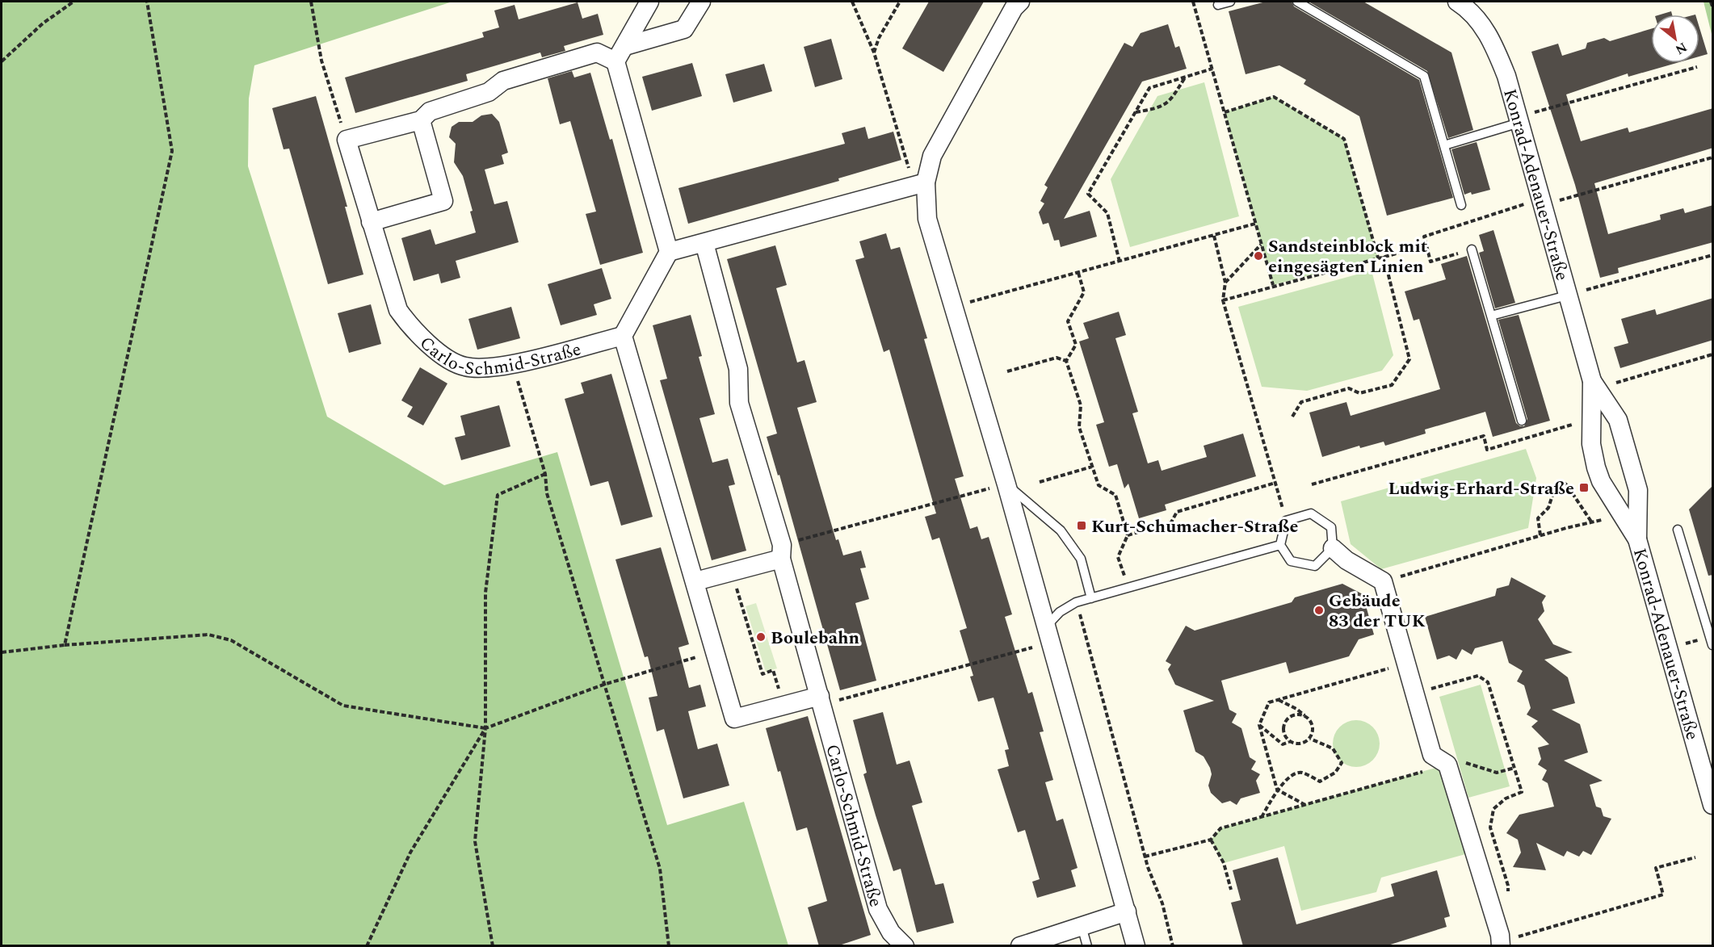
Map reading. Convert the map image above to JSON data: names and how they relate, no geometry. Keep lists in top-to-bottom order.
{
  "streets": {
    "street": ["Konrad-Adenauer-Straße", "Carlo-Schmid-Straße"]
  },
  "places": {
    "other": ["Sandsteinblock mit eingesägten Linien", "Gebäude 83 der TUK", "Boulebahn"],
    "transit": ["Ludwig-Erhard-Straße", "Kurt-Schumacher-Straße"]
  },
  "north": "bottom right"
}
